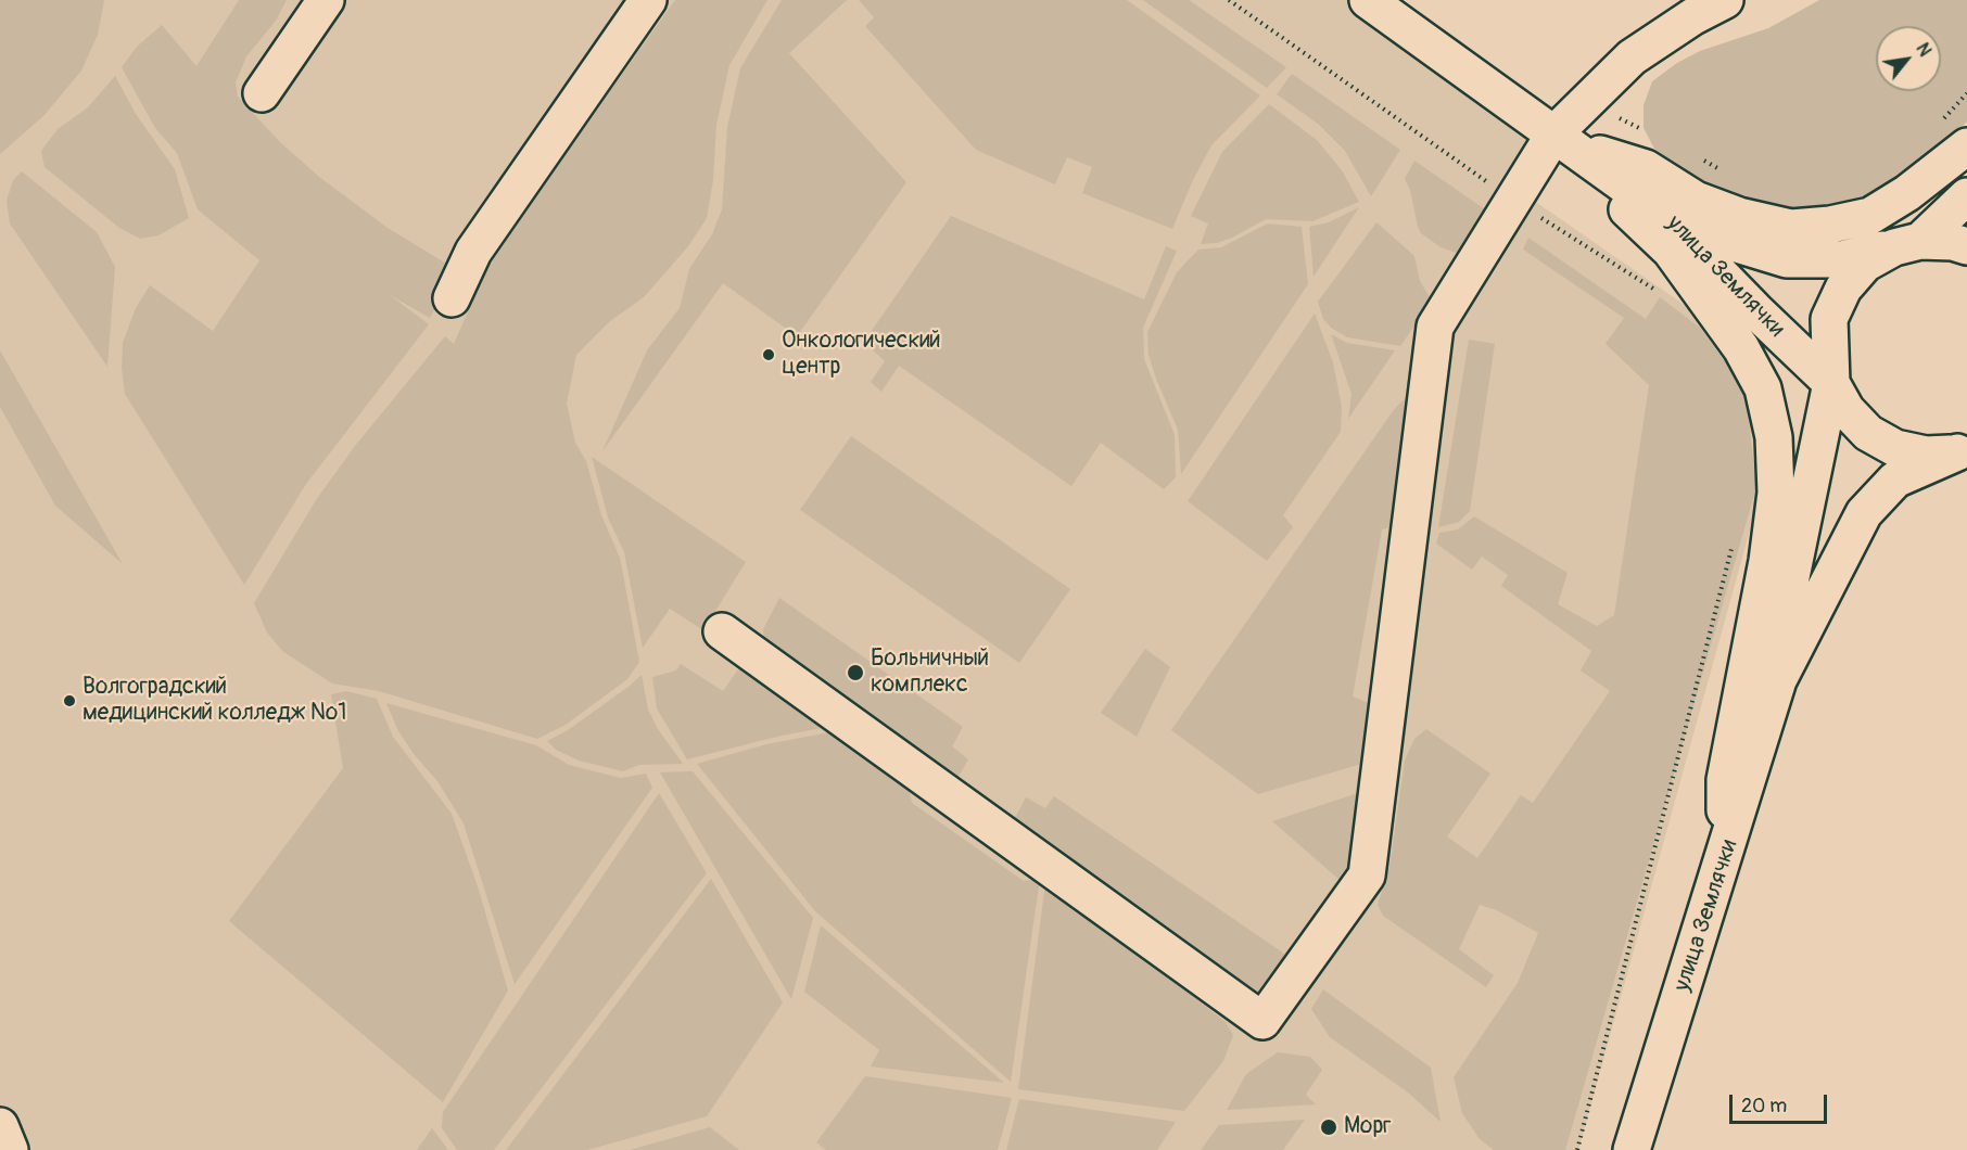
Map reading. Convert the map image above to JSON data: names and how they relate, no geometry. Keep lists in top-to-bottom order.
{
  "streets": {
    "main road": ["улица Землячки"]
  },
  "places": [
    "Онкологический центр",
    "Больничный комплекс",
    "Волгоградский медицинский колледж №1",
    "Морг"
  ],
  "scale_bar": "20 m",
  "north": "top right"
}
